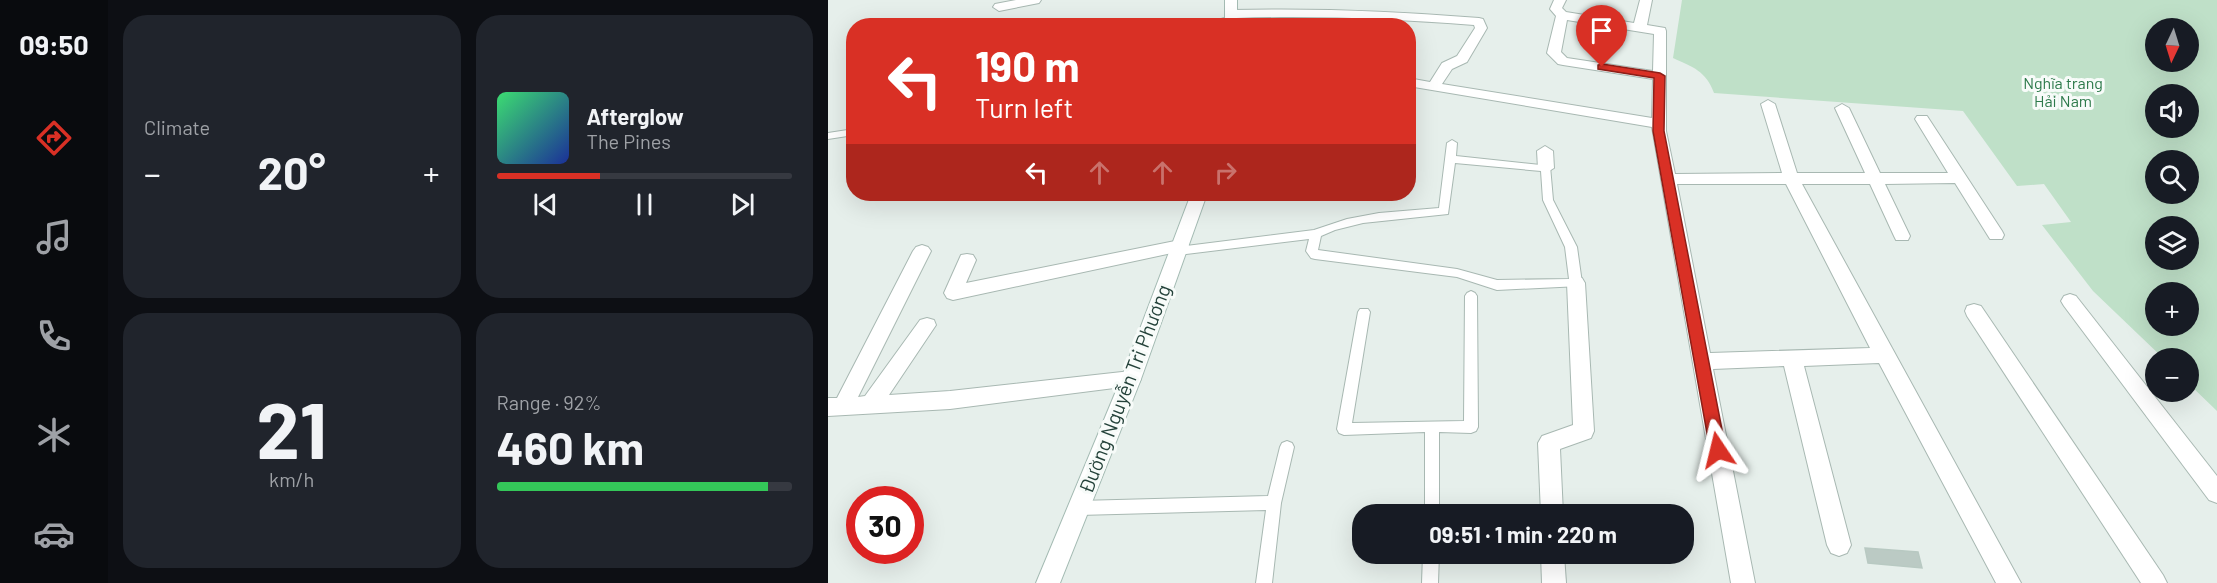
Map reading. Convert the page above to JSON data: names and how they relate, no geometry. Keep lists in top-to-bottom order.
{
  "streets": {
    "street": ["Đường Nguyễn Tri Phương"]
  },
  "parks": ["Nghĩa trang Hải Nam"],
  "north": "bottom",
  "page": {
    "tabs": "09:50",
    "tile": [
      "Climate",
      ["21", "km/h"],
      ["Range · 92%", "460 km"]
    ],
    "map_buttons": ["+", "−"],
    "turn": ["190 m", "Turn left"],
    "song": ["Afterglow", "The Pines"],
    "heat": ["−", "20°", "+"],
    "limit": "30",
    "trip": "09:51 · 1 min · 220 m"
  }
}
